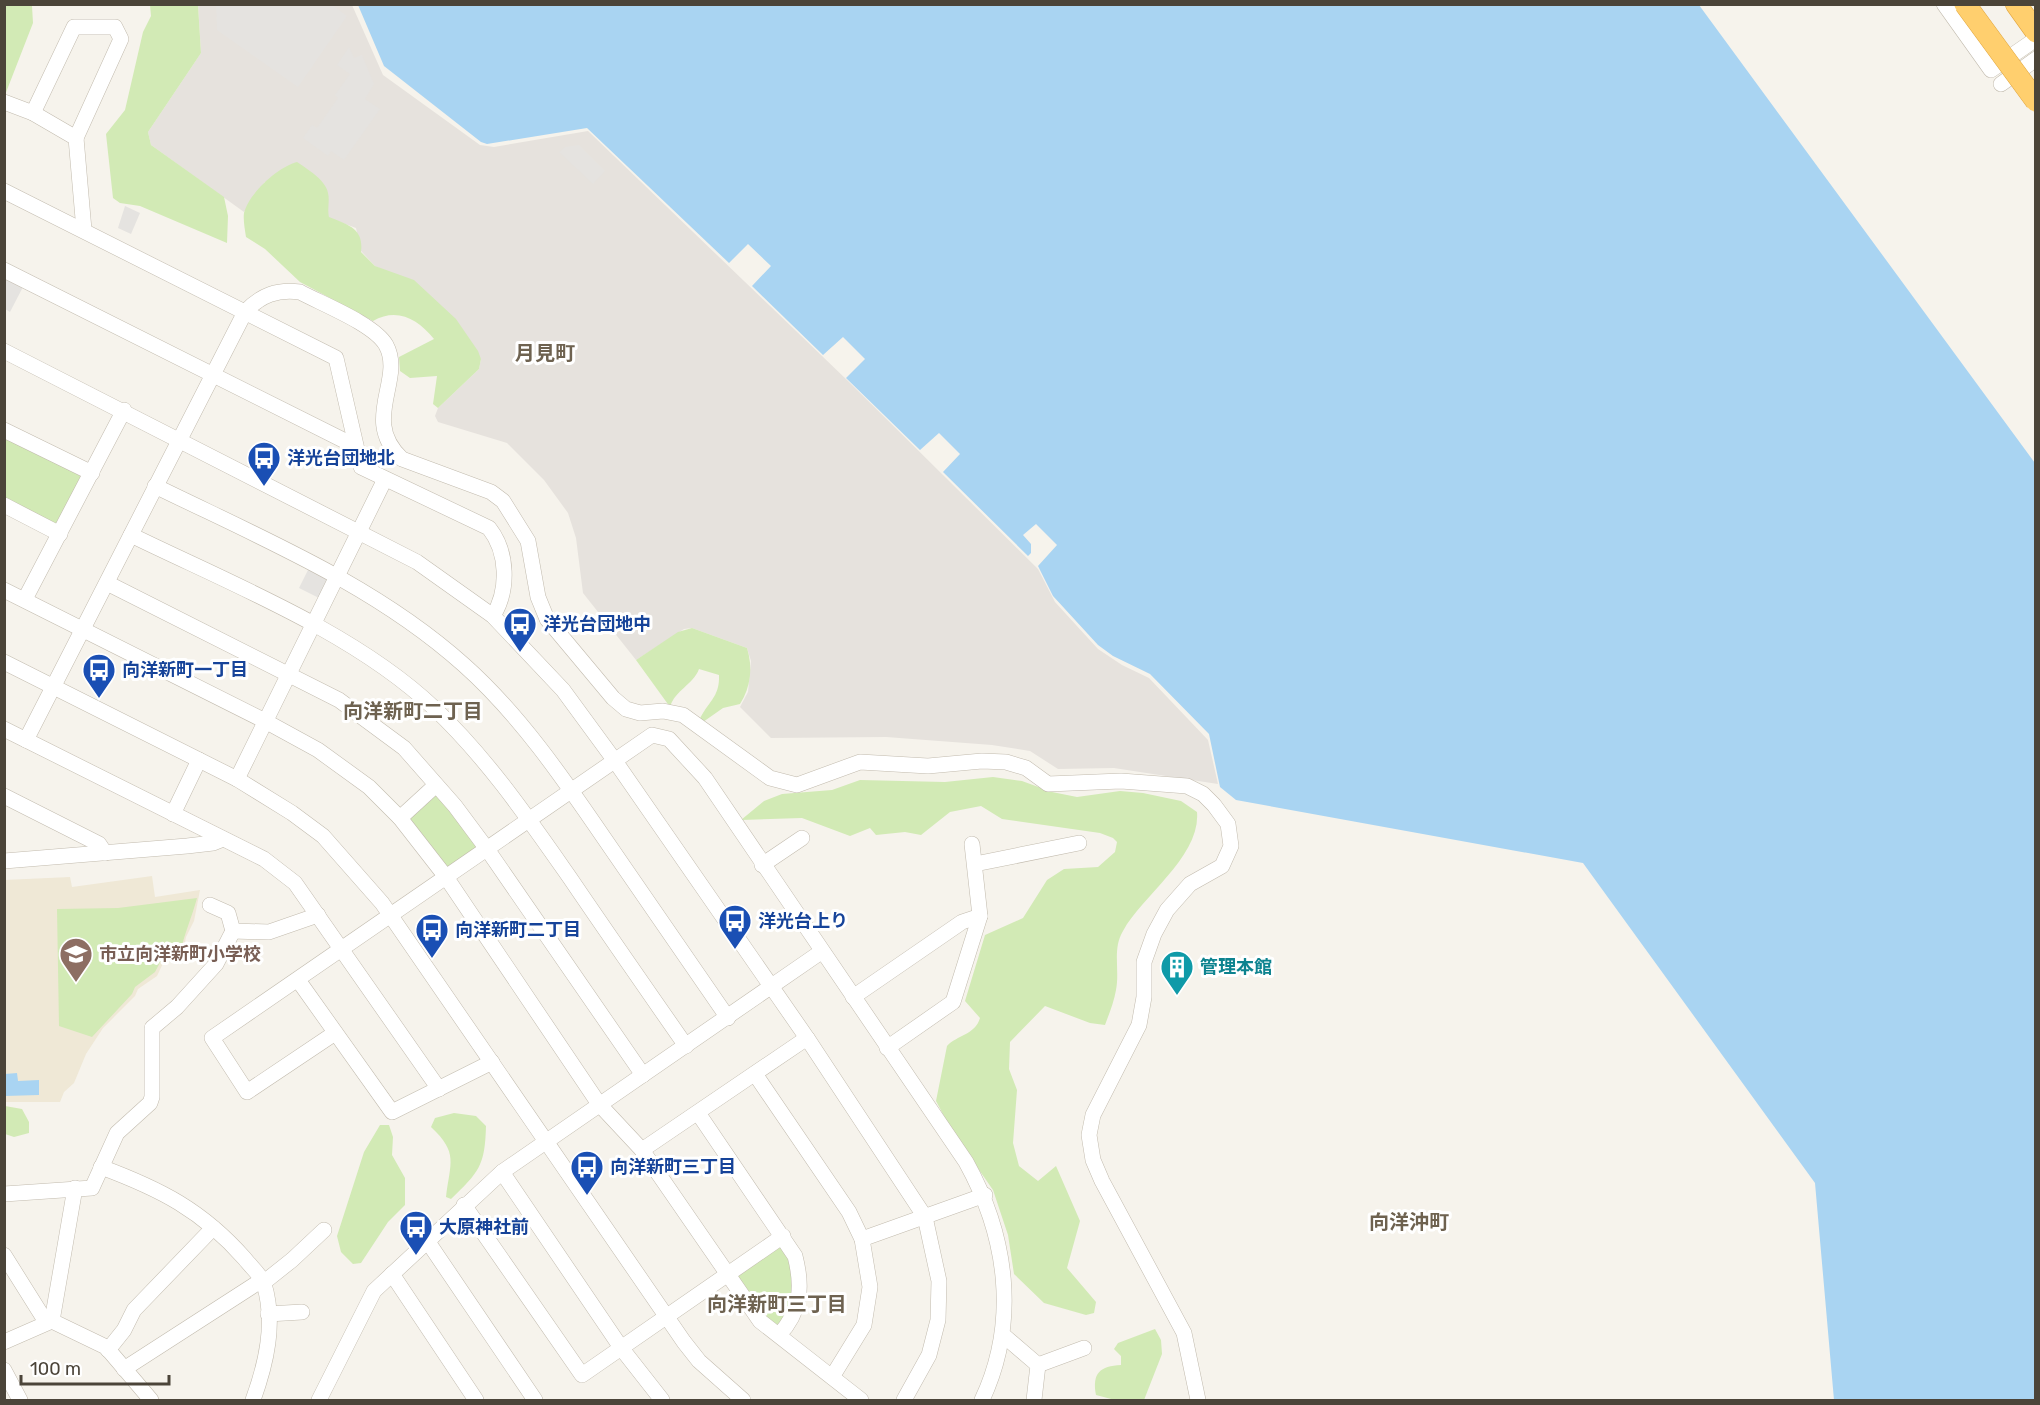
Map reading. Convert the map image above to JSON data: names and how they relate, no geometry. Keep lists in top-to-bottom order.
{
  "districts": [
    "月見町",
    "向洋新町二丁目",
    "向洋沖町",
    "向洋新町三丁目"
  ],
  "places": {
    "bus stop": [
      "洋光台団地北",
      "洋光台団地中",
      "向洋新町一丁目",
      "洋光台上り",
      "向洋新町二丁目",
      "向洋新町三丁目",
      "大原神社前"
    ],
    "school or university": ["市立向洋新町小学校"],
    "building": ["管理本館"]
  },
  "scale_bar": "100 m"
}
